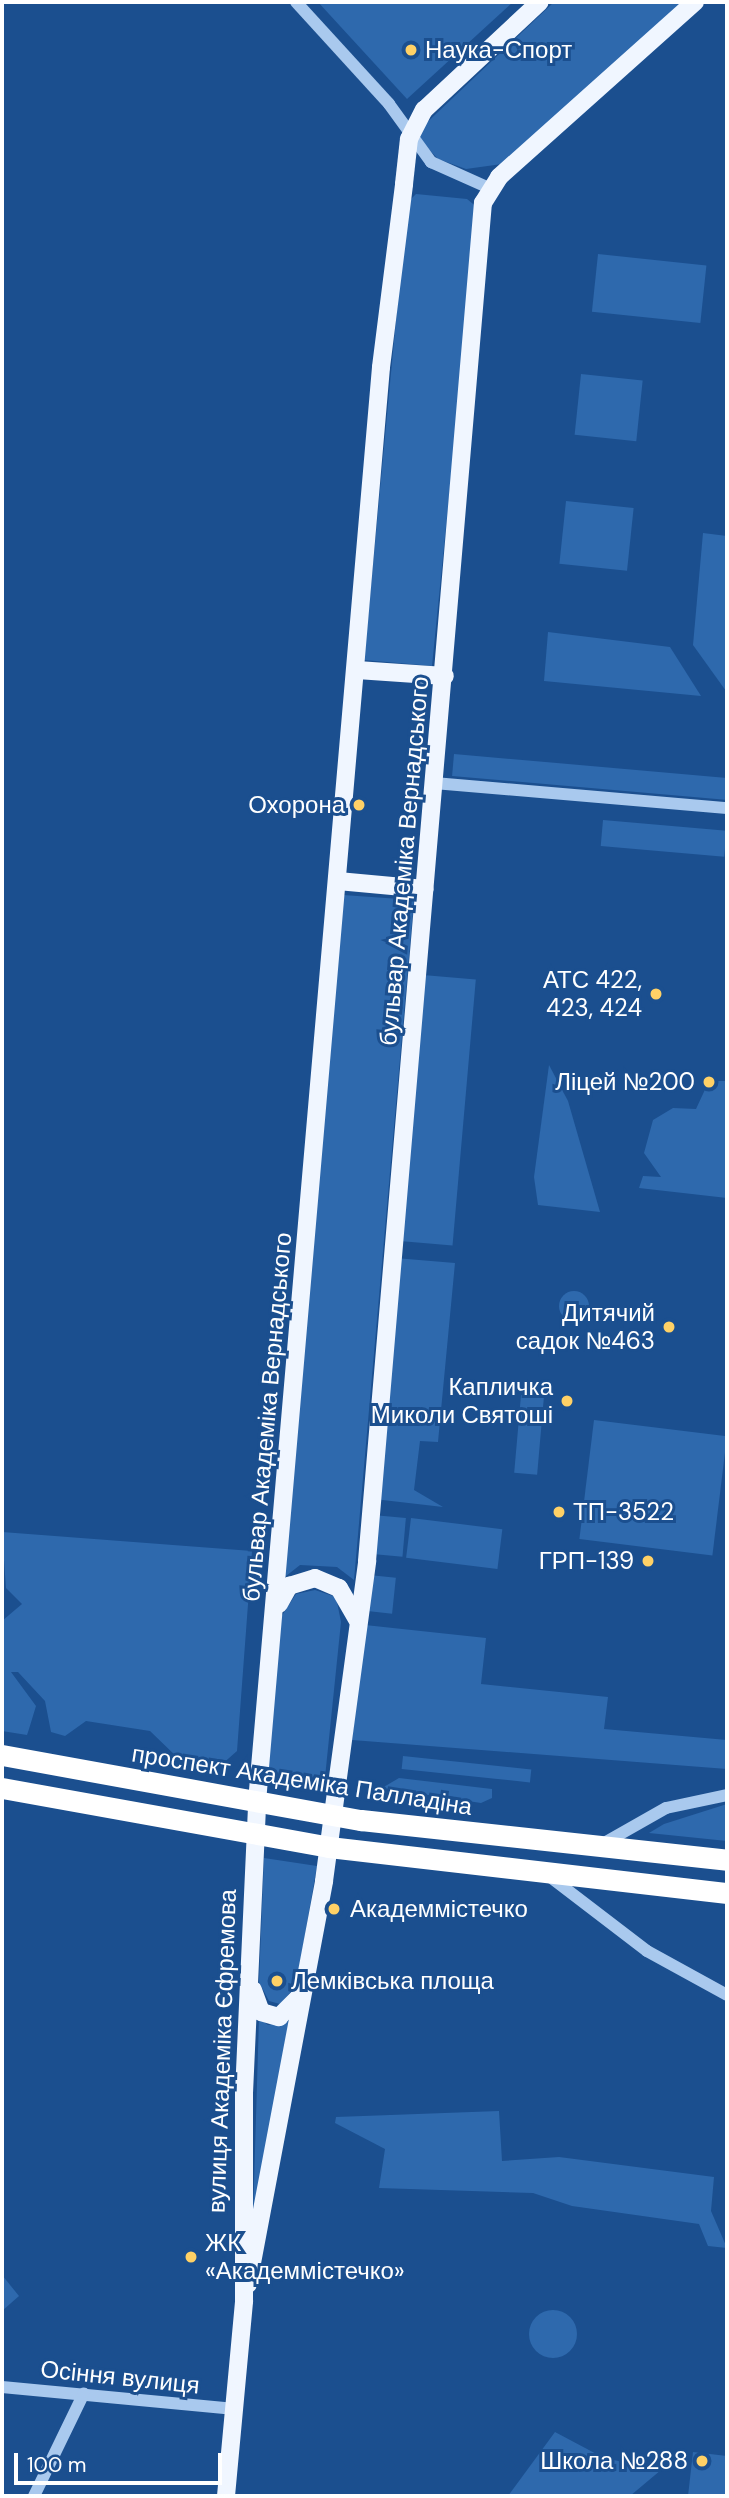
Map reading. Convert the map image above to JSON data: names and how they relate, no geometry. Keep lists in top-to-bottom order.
{
  "streets": {
    "highway": ["проспект Академіка Палладіна"],
    "main road": ["бульвар Академіка Вернадського", "вулиця Академіка Єфремова"],
    "street": ["Осіння вулиця"]
  },
  "crossings": [
    ["бульвар Академіка Вернадського", "проспект Академіка Палладіна"],
    ["бульвар Академіка Вернадського", "вулиця Академіка Єфремова"],
    ["проспект Академіка Палладіна", "вулиця Академіка Єфремова"],
    ["вулиця Академіка Єфремова", "Осіння вулиця"]
  ],
  "places": [
    "Наука-Спорт",
    "Охорона",
    "АТС 422, 423, 424",
    "Ліцей №200",
    "Дитячий садок №463",
    "Капличка Миколи Святоші",
    "ТП-3522",
    "ГРП-139",
    "Академмістечко",
    "Лемківська площа",
    "ЖК «Академмістечко»",
    "Школа №288"
  ],
  "scale_bar": "100 m"
}
